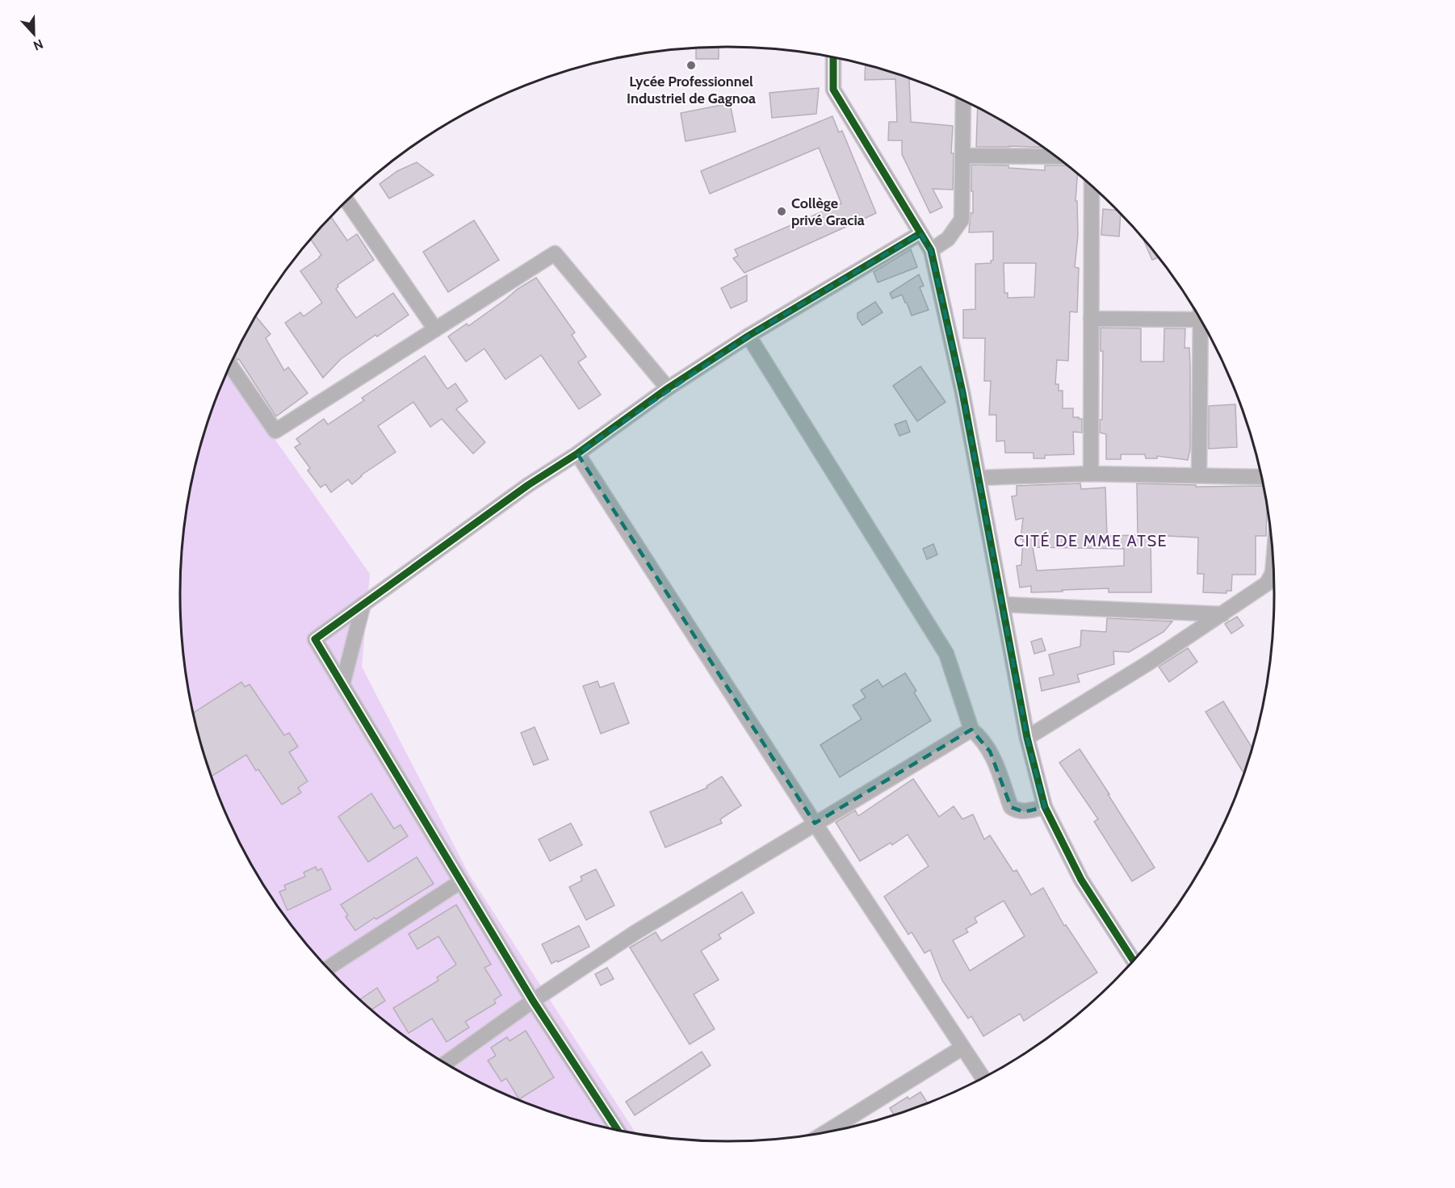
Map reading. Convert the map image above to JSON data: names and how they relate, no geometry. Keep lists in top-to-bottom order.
{
  "districts": ["CITÉ DE MME ATSE"],
  "places": ["Lycée Professionnel Industriel de Gagnoa", "Collège privé Gracia"],
  "north": "bottom"
}
